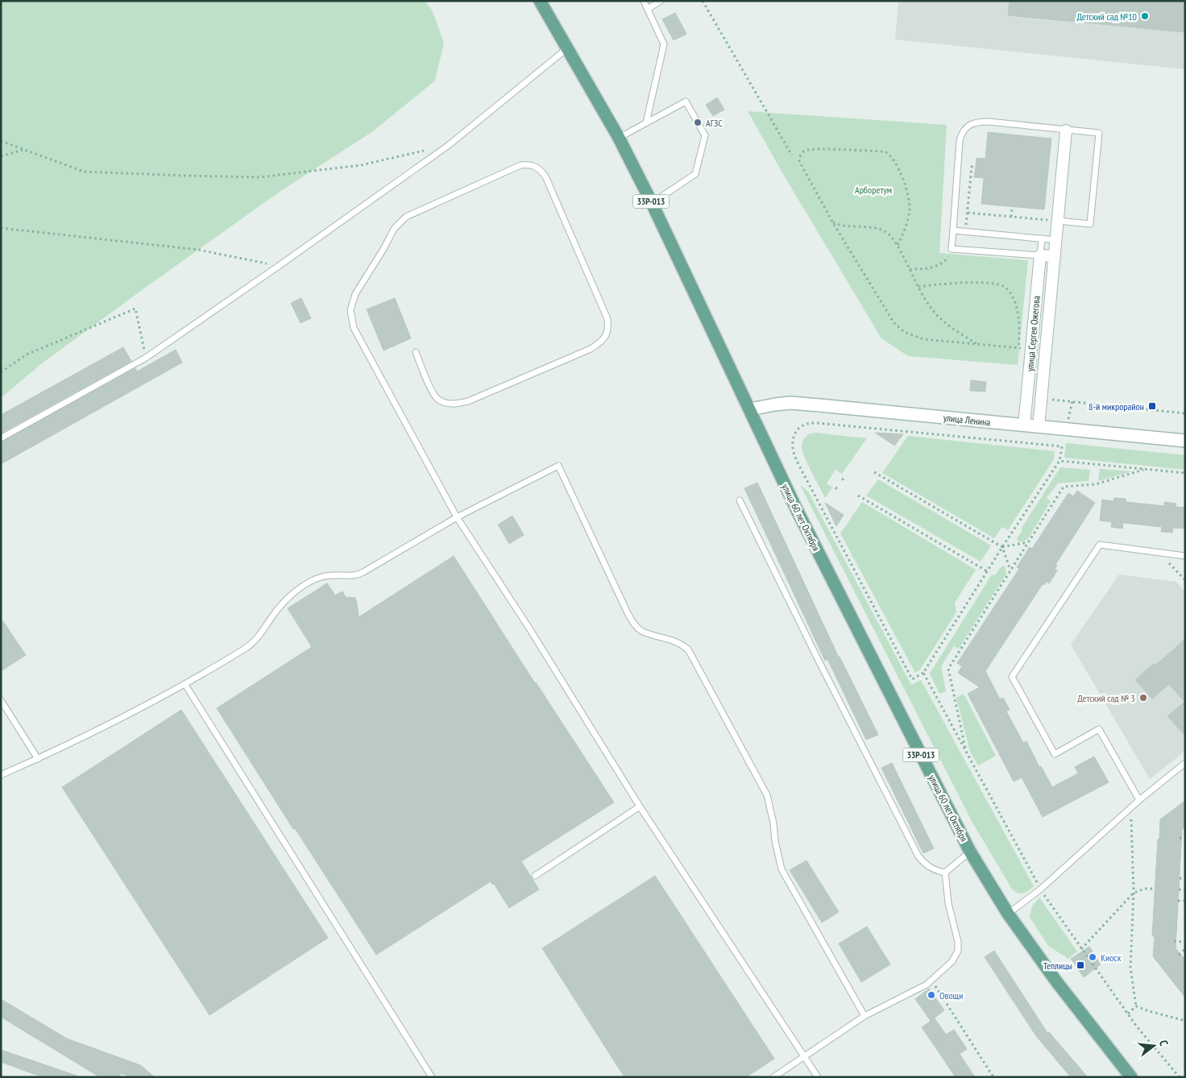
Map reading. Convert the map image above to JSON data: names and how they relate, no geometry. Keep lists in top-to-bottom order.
{
  "streets": {
    "main road": ["33Р-013", "улица Ленина", "улица 60 лет Октября"],
    "street": ["улица Сергея Ожегова"]
  },
  "crossings": [
    ["33Р-013", "улица Ленина"],
    ["33Р-013", "улица 60 лет Октября"],
    ["улица Сергея Ожегова", "улица Ленина"],
    ["улица Ленина", "улица 60 лет Октября"]
  ],
  "parks": ["Арборетум"],
  "places": {
    "other": [
      "Детский сад №10",
      "АГЗС",
      "Детский сад № 3",
      "Киоск",
      "Овощи"
    ],
    "transit": ["8-й микрорайон", "Теплицы"]
  },
  "north": "right"
}
